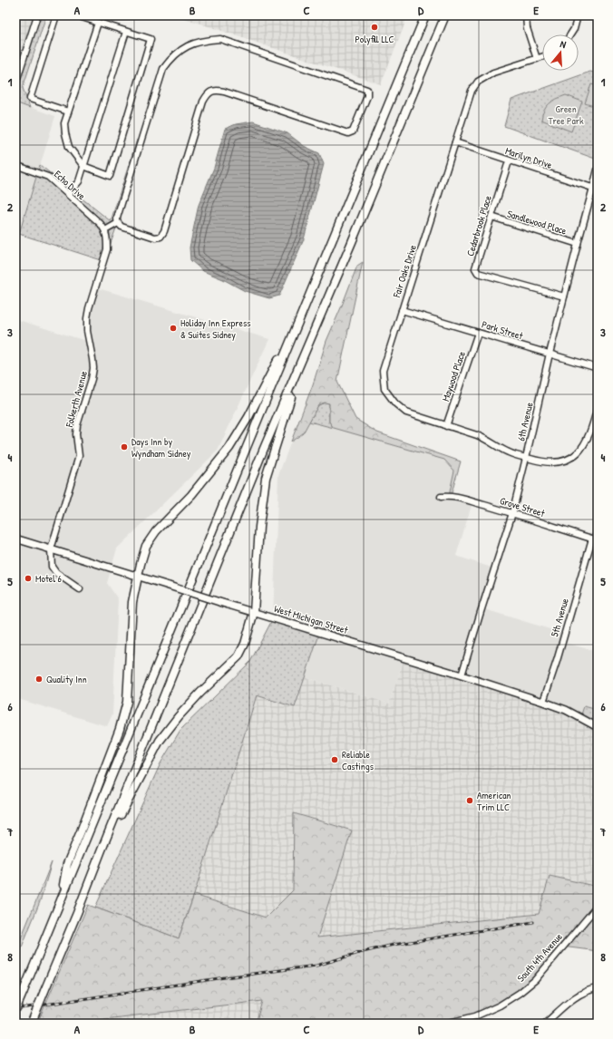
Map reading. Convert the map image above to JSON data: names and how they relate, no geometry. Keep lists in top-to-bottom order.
{
  "streets": {
    "main road": ["West Michigan Street"],
    "street": [
      "Marilyn Drive",
      "Echo Drive",
      "Sandlewood Place",
      "Cedarbrook Place",
      "Fair Oaks Drive",
      "Park Street",
      "Maywood Place",
      "Folkerth Avenue",
      "6th Avenue",
      "Grove Street",
      "5th Avenue",
      "South 4th Avenue"
    ]
  },
  "crossings": [
    ["Marilyn Drive", "Cedarbrook Place"],
    ["Marilyn Drive", "Fair Oaks Drive"],
    ["Marilyn Drive", "6th Avenue"],
    ["Echo Drive", "Folkerth Avenue"],
    ["Sandlewood Place", "Cedarbrook Place"],
    ["Sandlewood Place", "6th Avenue"],
    ["Cedarbrook Place", "6th Avenue"],
    ["Fair Oaks Drive", "Park Street"],
    ["Fair Oaks Drive", "Maywood Place"],
    ["Fair Oaks Drive", "6th Avenue"],
    ["Park Street", "Maywood Place"],
    ["Park Street", "6th Avenue"],
    ["Folkerth Avenue", "West Michigan Street"],
    ["6th Avenue", "Grove Street"],
    ["6th Avenue", "West Michigan Street"],
    ["Grove Street", "5th Avenue"],
    ["5th Avenue", "West Michigan Street"]
  ],
  "parks": ["Green Tree Park"],
  "places": [
    "Polyfill LLC",
    "Holiday Inn Express & Suites Sidney",
    "Days Inn by Wyndham Sidney",
    "Motel 6",
    "Quality Inn",
    "Reliable Castings",
    "American Trim LLC"
  ],
  "north": "top",
  "grid": {
    "columns": [
      "A",
      "B",
      "C",
      "D",
      "E"
    ],
    "rows": [
      "1",
      "2",
      "3",
      "4",
      "5",
      "6",
      "7",
      "8"
    ]
  }
}
